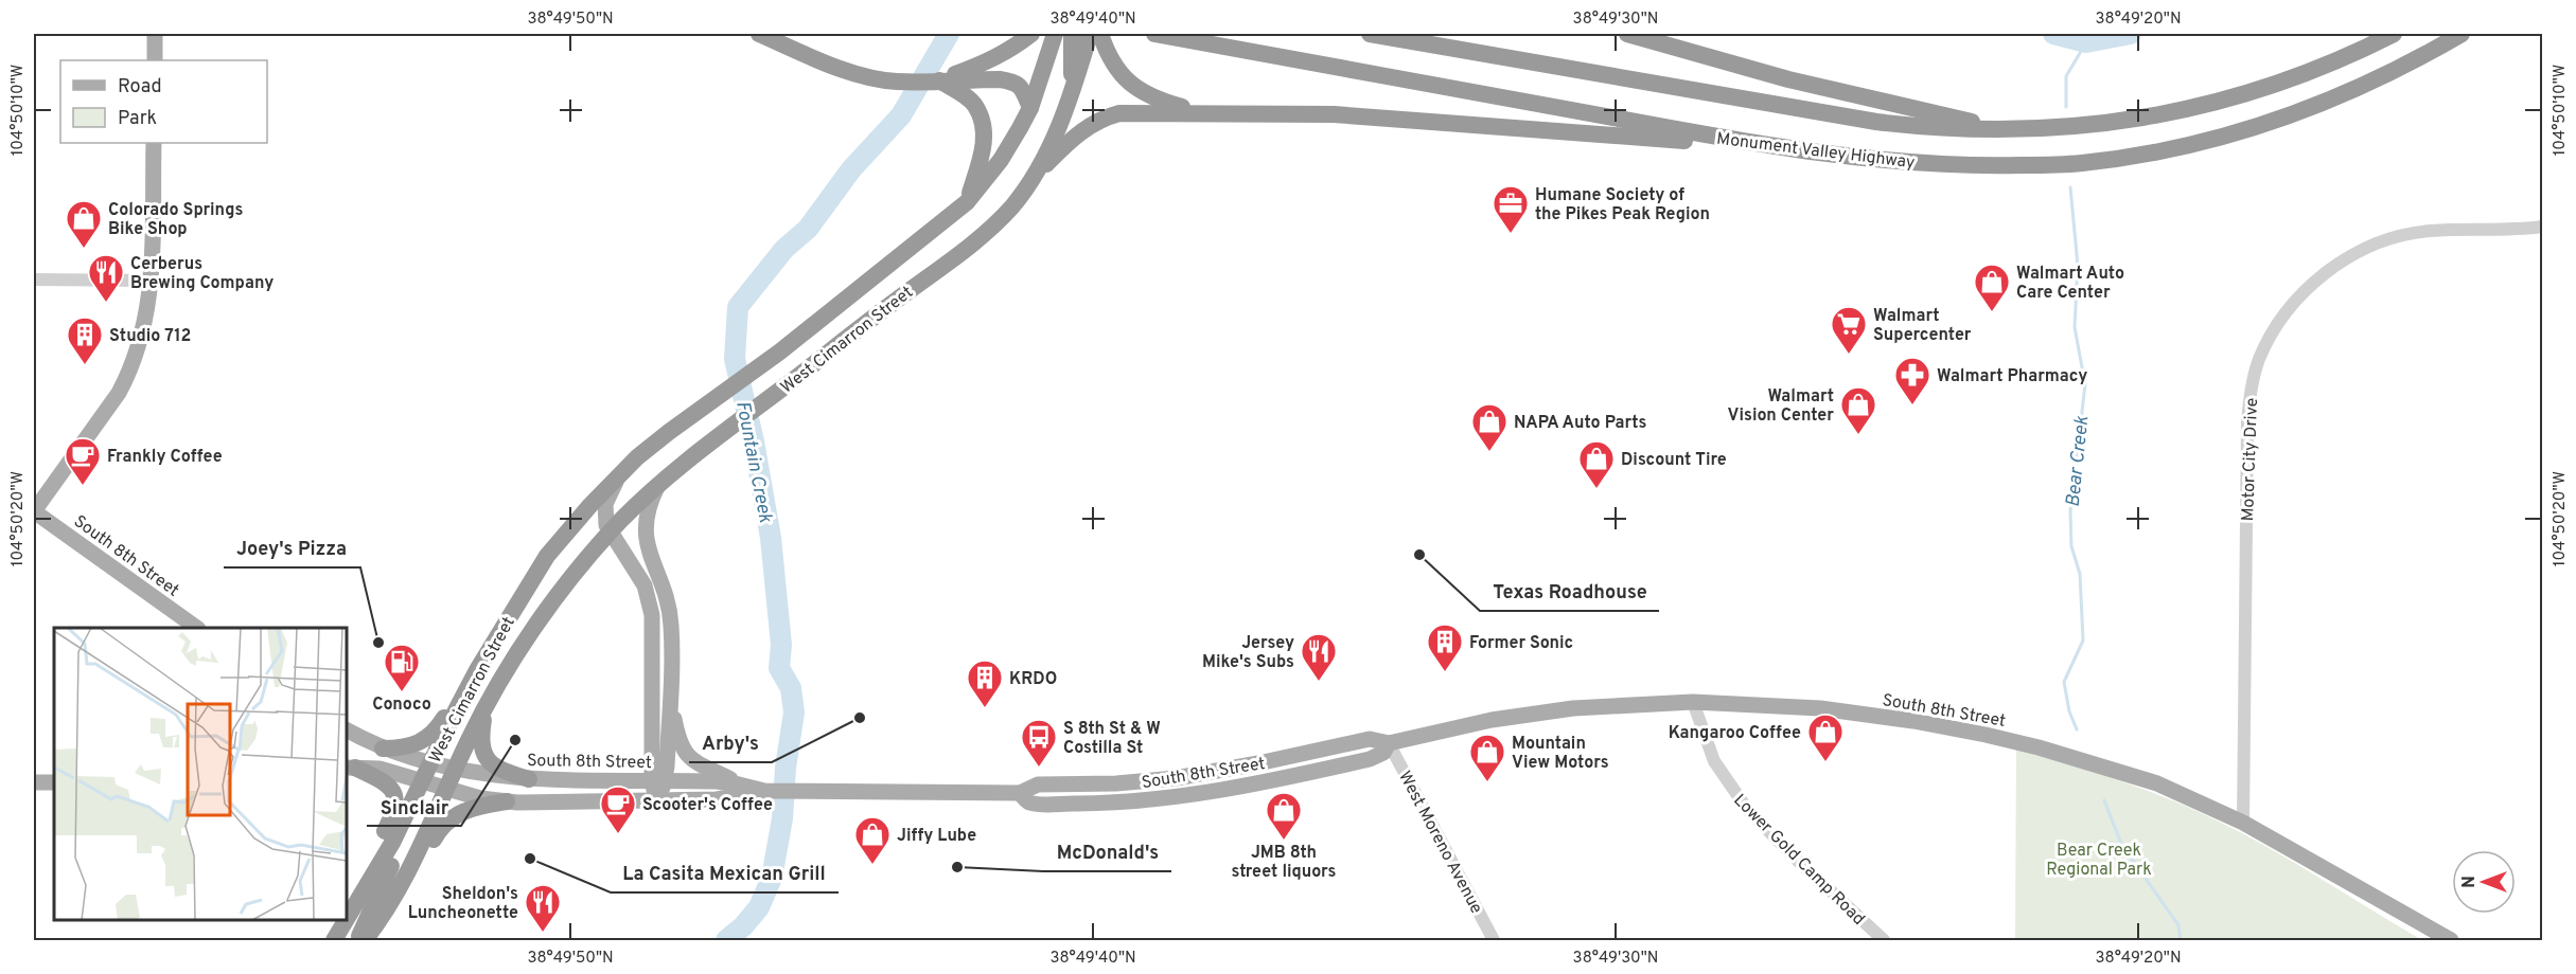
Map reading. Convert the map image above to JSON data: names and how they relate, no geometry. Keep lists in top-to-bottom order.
{
  "streets": {
    "highway": ["Monument Valley Highway", "West Cimarron Street"],
    "main road": ["South 8th Street"],
    "street": ["Motor City Drive", "West Moreno Avenue", "Lower Gold Camp Road"]
  },
  "crossings": [
    ["West Cimarron Street", "South 8th Street"],
    ["Motor City Drive", "South 8th Street"],
    ["South 8th Street", "West Moreno Avenue"],
    ["South 8th Street", "Lower Gold Camp Road"]
  ],
  "water": ["Fountain Creek", "Bear Creek"],
  "parks": ["Bear Creek Regional Park"],
  "places": {
    "office": ["Humane Society of the Pikes Peak Region"],
    "shop": [
      "Colorado Springs Bike Shop",
      "Walmart Auto Care Center",
      "Walmart Vision Center",
      "NAPA Auto Parts",
      "Discount Tire",
      "Kangaroo Coffee",
      "Mountain View Motors",
      "JMB 8th street liquors",
      "Jiffy Lube"
    ],
    "restaurant": ["Cerberus Brewing Company", "Jersey Mike's Subs", "Sheldon's Luncheonette"],
    "supermarket": ["Walmart Supercenter"],
    "building": ["Studio 712", "Former Sonic", "KRDO"],
    "pharmacy": ["Walmart Pharmacy"],
    "cafe": ["Frankly Coffee", "Scooter's Coffee"],
    "other": [
      "Texas Roadhouse",
      "Joey's Pizza",
      "Arby's",
      "Sinclair",
      "La Casita Mexican Grill",
      "McDonald's"
    ],
    "fuel station": ["Conoco"],
    "bus stop": ["S 8th St & W Costilla St"]
  },
  "legend": ["Road", "Park"],
  "north": "left",
  "coordinates": [
    "38°49'50\"N",
    "38°49'40\"N",
    "38°49'30\"N",
    "38°49'20\"N",
    "104°50'10\"W",
    "104°50'20\"W"
  ]
}
